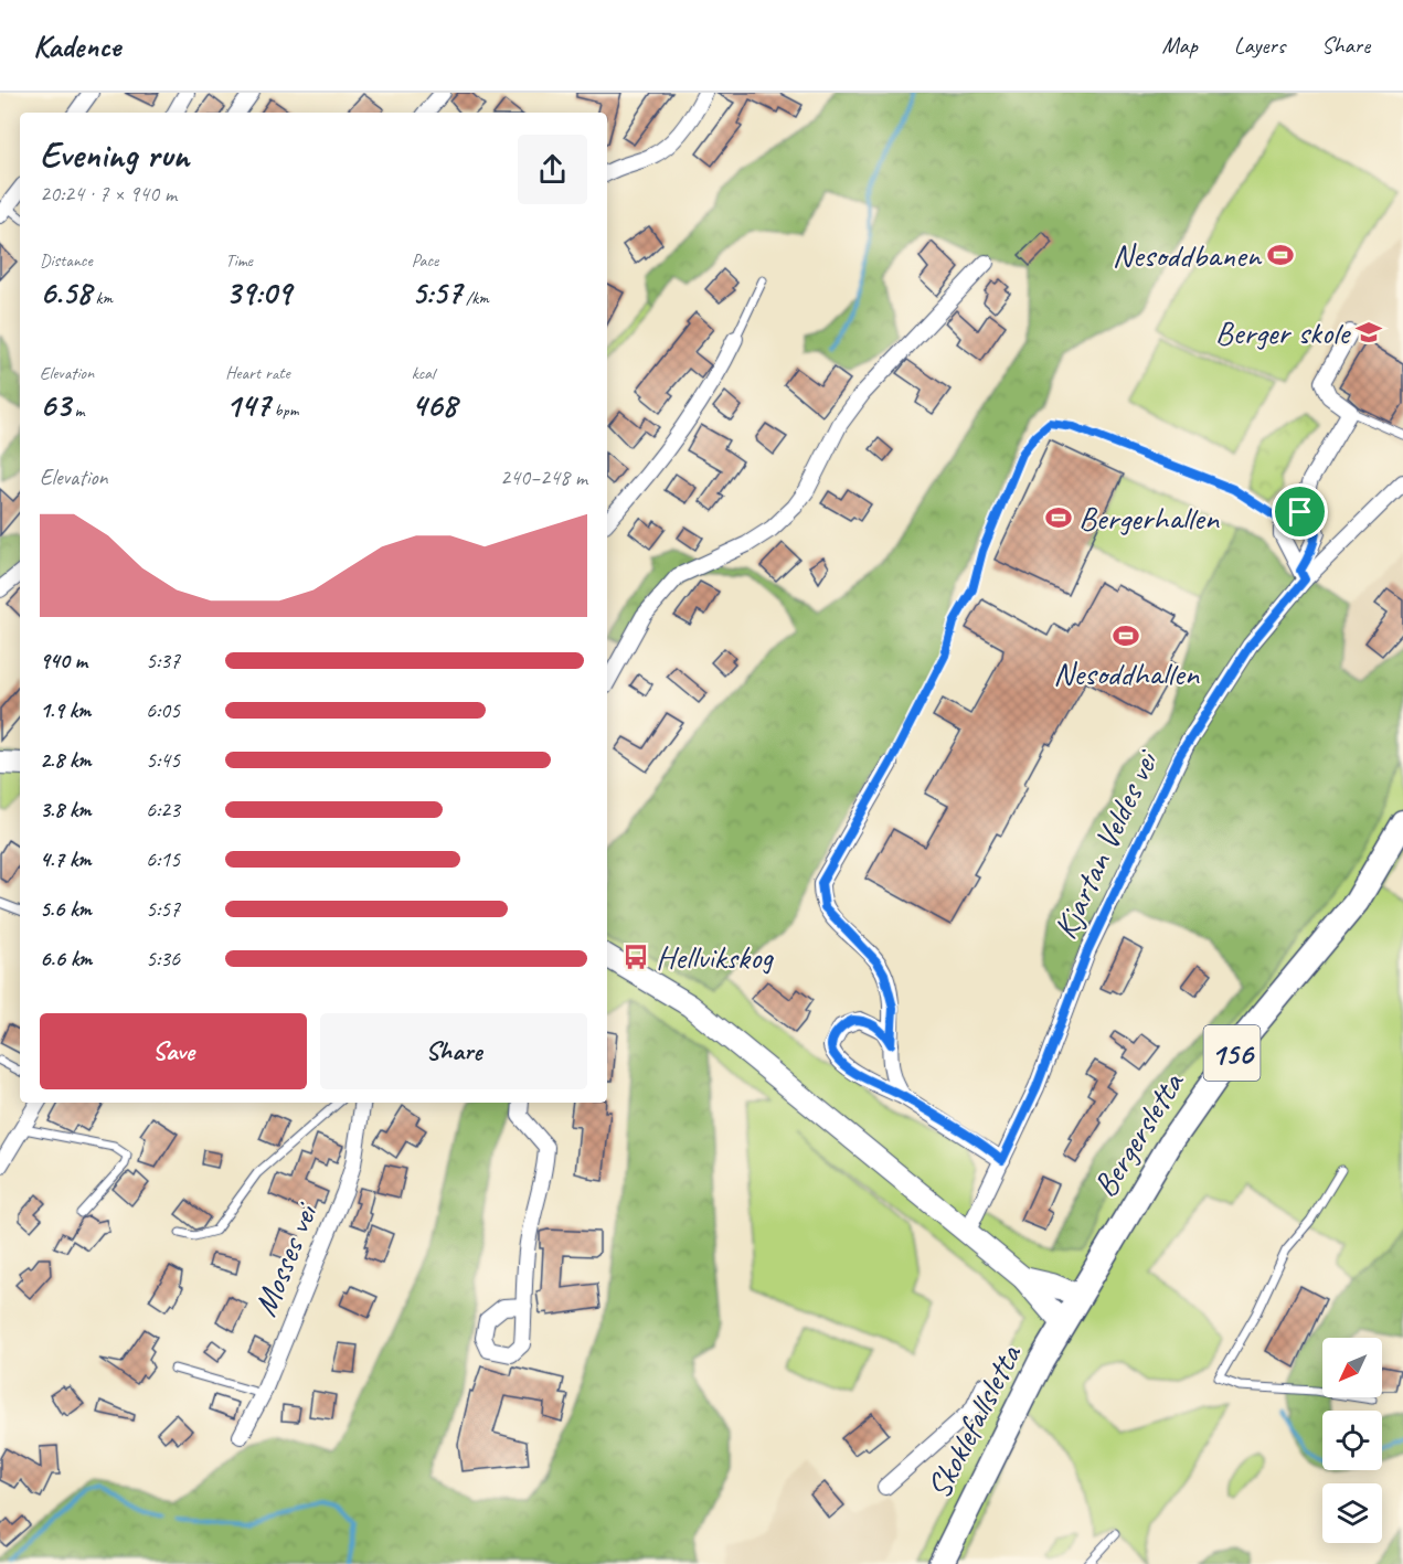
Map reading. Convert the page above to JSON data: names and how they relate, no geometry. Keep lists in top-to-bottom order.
{
  "streets": {
    "main road": ["156", "Bergersletta", "Skoklefallsletta"],
    "street": ["Kjartan Veldes vei", "Mosses vei"]
  },
  "crossings": [
    ["Bergersletta", "Skoklefallsletta"]
  ],
  "places": {
    "sports": ["Nesoddbanen", "Bergerhallen", "Nesoddhallen"],
    "school or university": ["Berger skole"],
    "bus stop": ["Hellvikskog"]
  },
  "north": "bottom left",
  "page": {
    "header": "Kadence",
    "nav": ["Map", "Layers", "Share"],
    "heading": ["Evening run", "20:24 · 7 × 940 m"],
    "stats": [
      ["Distance", "6.58 km"],
      ["Time", "39:09"],
      ["Pace", "5:57 /km"],
      ["Elevation", "63 m"],
      ["Heart rate", "147 bpm"],
      ["kcal", "468"]
    ],
    "chart": ["Elevation", "240–248 m"],
    "list": [
      {
        "name": "940 m",
        "note": "5:37"
      },
      {
        "name": "1.9 km",
        "note": "6:05"
      },
      {
        "name": "2.8 km",
        "note": "5:45"
      },
      {
        "name": "3.8 km",
        "note": "6:23"
      },
      {
        "name": "4.7 km",
        "note": "6:15"
      },
      {
        "name": "5.6 km",
        "note": "5:57"
      },
      {
        "name": "6.6 km",
        "note": "5:36"
      }
    ],
    "buttons": ["Save", "Share"]
  }
}
